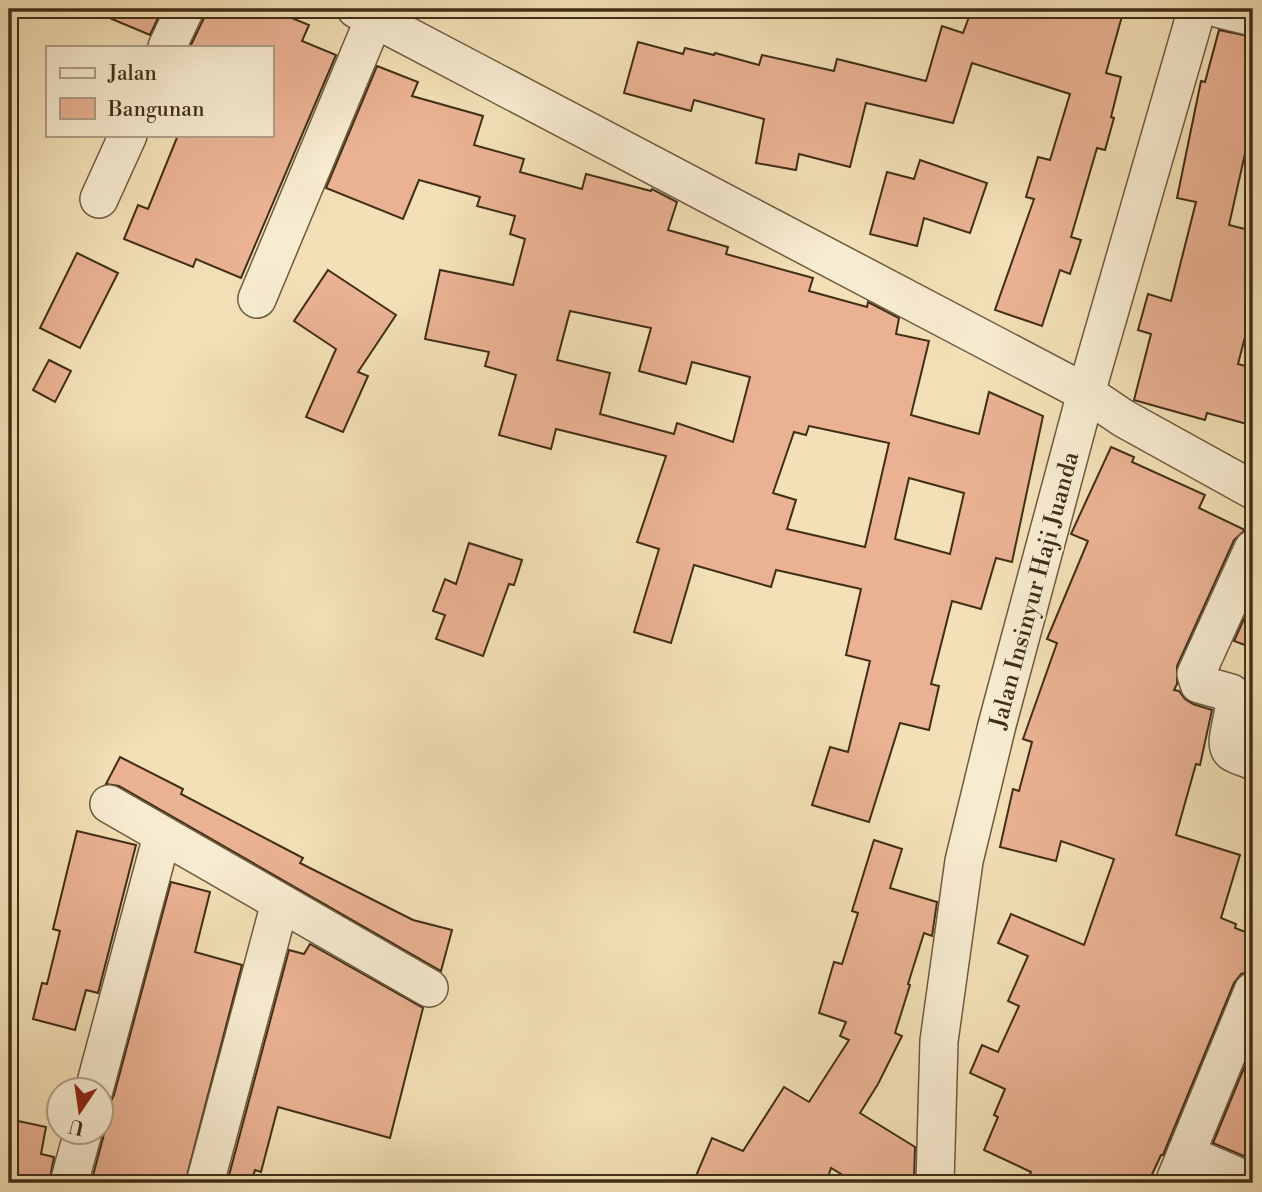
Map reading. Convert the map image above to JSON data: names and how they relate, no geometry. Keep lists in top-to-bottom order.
{
  "streets": {
    "street": ["Jalan Insinyur Haji Juanda"]
  },
  "legend": ["Jalan", "Bangunan"],
  "north": "bottom"
}
